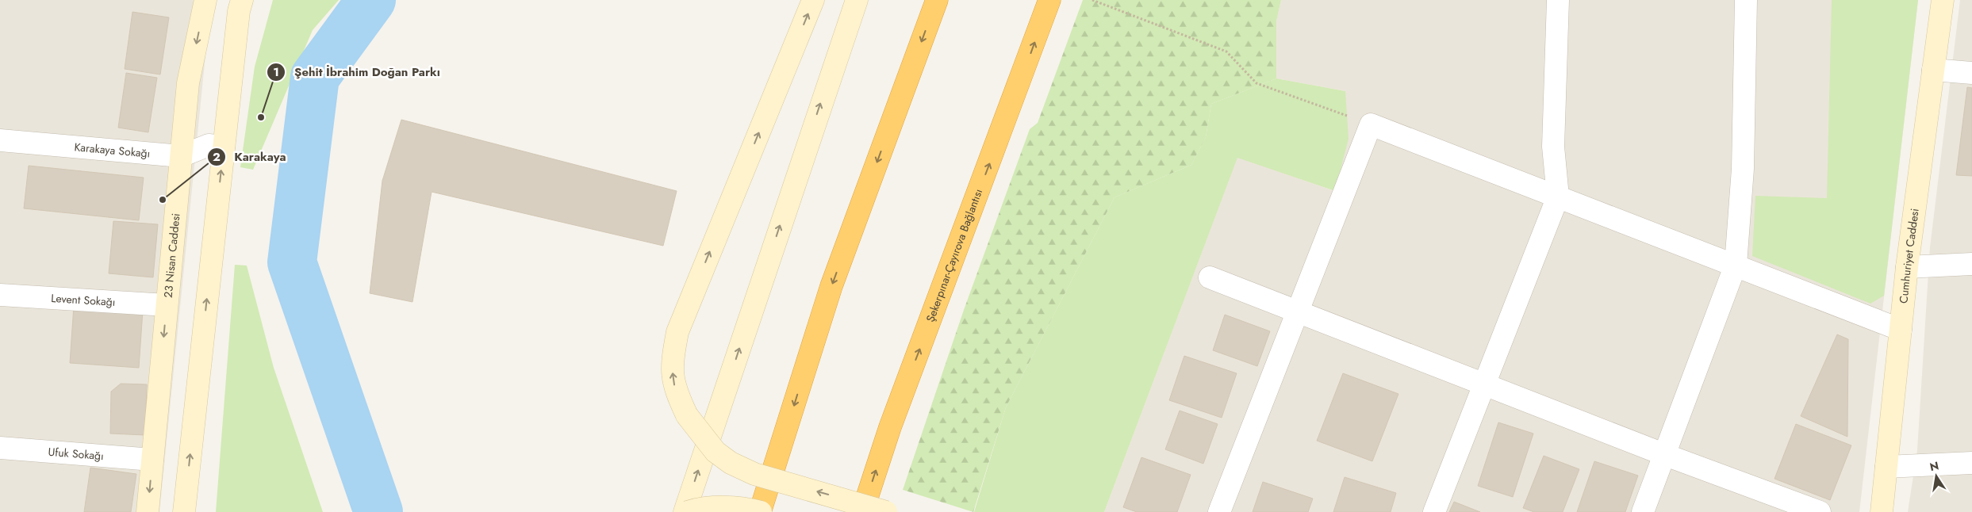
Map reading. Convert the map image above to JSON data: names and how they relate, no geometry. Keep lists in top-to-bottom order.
{
  "streets": {
    "highway": ["Şekerpınar-Çayırova Bağlantısı"],
    "street": [
      "Karakaya Sokağı",
      "23 Nisan Caddesi",
      "Cumhuriyet Caddesi",
      "Levent Sokağı",
      "Ufuk Sokağı"
    ]
  },
  "crossings": [
    ["Karakaya Sokağı", "23 Nisan Caddesi"],
    ["23 Nisan Caddesi", "Levent Sokağı"],
    ["23 Nisan Caddesi", "Ufuk Sokağı"]
  ],
  "places": ["Şehit İbrahim Doğan Parkı", "Karakaya"],
  "north": "top"
}
